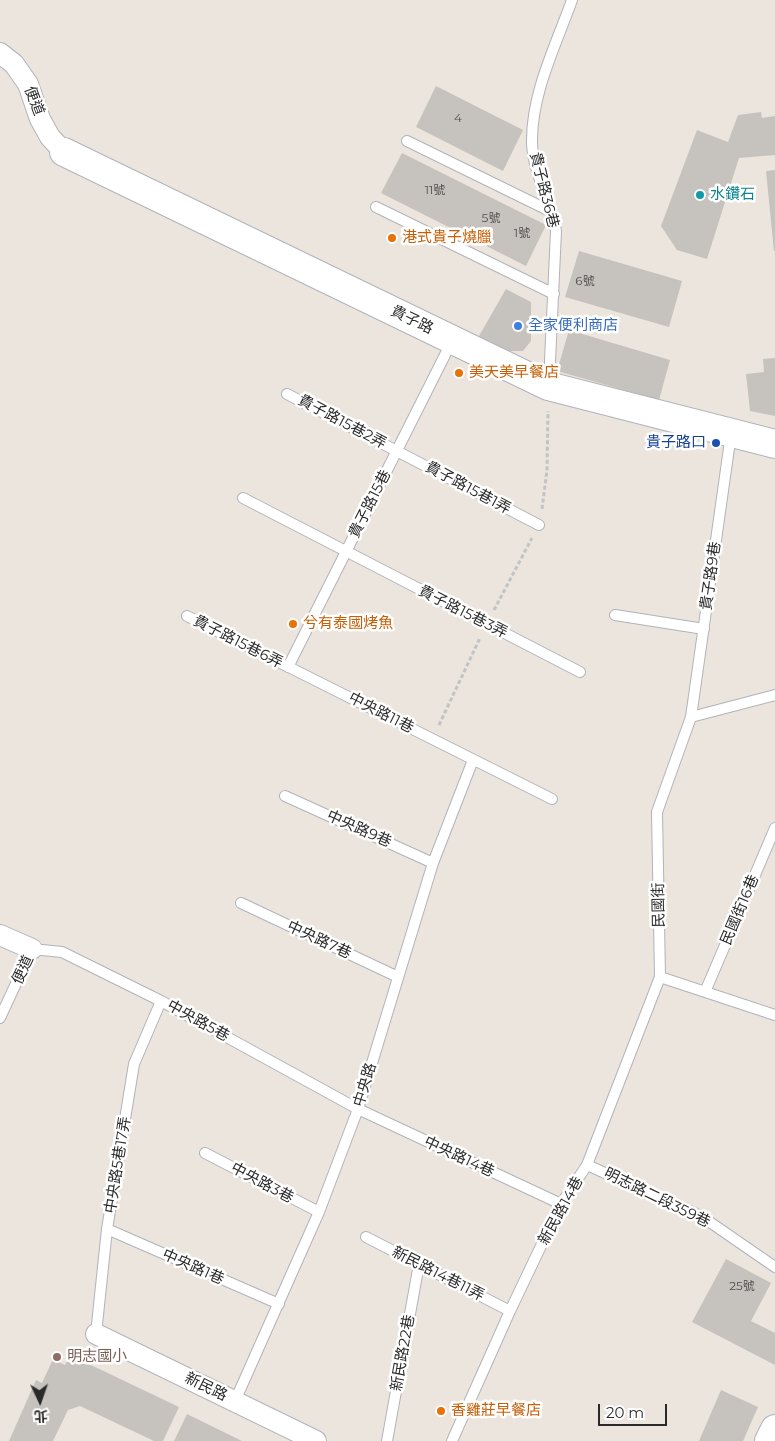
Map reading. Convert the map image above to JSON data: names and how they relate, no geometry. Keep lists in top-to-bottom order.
{
  "streets": {
    "street": ["便道", "貴子路", "新民路"],
    "lane": [
      "貴子路36巷",
      "貴子路15巷2弄",
      "貴子路15巷1弄",
      "貴子路15巷",
      "貴子路9巷",
      "貴子路15巷3弄",
      "貴子路15巷6弄",
      "中央路11巷",
      "中央路9巷",
      "民國街",
      "民國街16巷",
      "中央路7巷",
      "中央路5巷",
      "中央路",
      "中央路14巷",
      "中央路5巷17弄",
      "中央路3巷",
      "明志路二段359巷",
      "新民路14巷",
      "中央路1巷",
      "新民路14巷11弄",
      "新民路22巷"
    ]
  },
  "crossings": [
    ["便道", "貴子路"],
    ["便道", "中央路5巷"],
    ["貴子路36巷", "貴子路"],
    ["貴子路", "貴子路15巷"],
    ["貴子路", "貴子路9巷"],
    ["貴子路15巷2弄", "貴子路15巷1弄"],
    ["貴子路15巷2弄", "貴子路15巷"],
    ["貴子路15巷1弄", "貴子路15巷"],
    ["貴子路15巷", "貴子路15巷3弄"],
    ["貴子路15巷", "貴子路15巷6弄"],
    ["貴子路15巷", "中央路11巷"],
    ["貴子路9巷", "民國街"],
    ["貴子路15巷6弄", "中央路11巷"],
    ["中央路11巷", "中央路"],
    ["中央路9巷", "中央路"],
    ["民國街", "新民路14巷"],
    ["中央路7巷", "中央路"],
    ["中央路5巷", "中央路"],
    ["中央路5巷", "中央路14巷"],
    ["中央路5巷", "中央路5巷17弄"],
    ["中央路", "中央路14巷"],
    ["中央路", "中央路3巷"],
    ["中央路", "中央路1巷"],
    ["中央路", "新民路"],
    ["中央路14巷", "新民路14巷"],
    ["中央路5巷17弄", "中央路1巷"],
    ["中央路5巷17弄", "新民路"],
    ["明志路二段359巷", "新民路14巷"],
    ["新民路14巷", "新民路14巷11弄"],
    ["新民路14巷11弄", "新民路22巷"]
  ],
  "places": [
    "水鑽石",
    "港式貴子燒臘",
    "全家便利商店",
    "美天美早餐店",
    "貴子路口",
    "兮有泰國烤魚",
    "明志國小",
    "香雞莊早餐店"
  ],
  "house_numbers": [
    "4",
    "11號",
    "5號",
    "1號",
    "6號",
    "25號"
  ],
  "scale_bar": "20 m",
  "north": "bottom"
}
